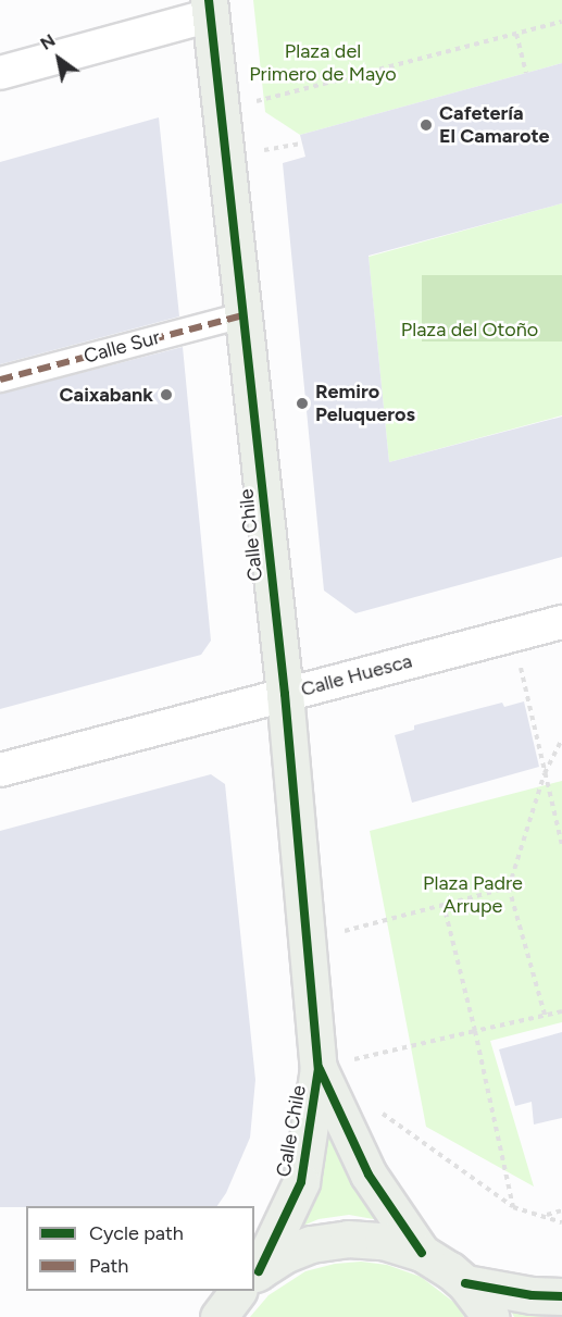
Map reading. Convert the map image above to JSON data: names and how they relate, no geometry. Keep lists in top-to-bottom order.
{
  "streets": {
    "main road": ["Calle Chile"],
    "street": ["Calle Sur", "Calle Huesca"]
  },
  "crossings": [
    ["Calle Sur", "Calle Chile"],
    ["Calle Chile", "Calle Huesca"]
  ],
  "parks": ["Plaza del Primero de Mayo", "Plaza del Otoño", "Plaza Padre Arrupe"],
  "places": ["Cafetería El Camarote", "Caixabank", "Remiro Peluqueros"],
  "legend": ["Cycle path", "Path"],
  "north": "top left"
}
